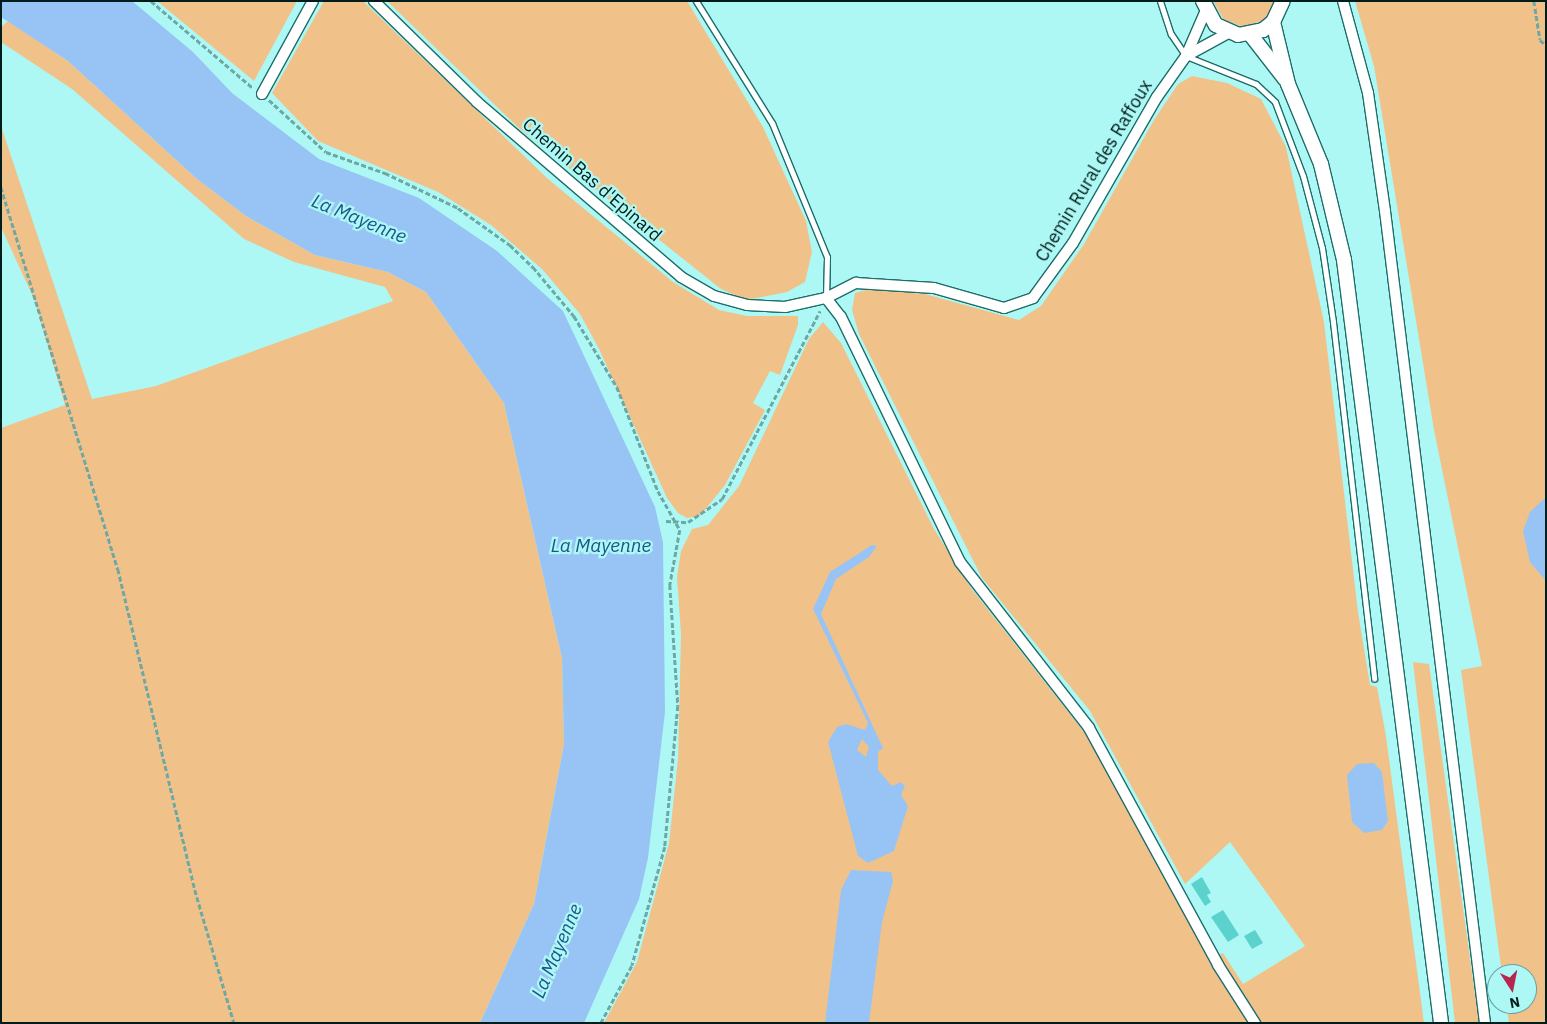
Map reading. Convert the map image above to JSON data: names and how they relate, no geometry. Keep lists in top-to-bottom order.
{
  "streets": {
    "street": ["Chemin Rural des Raffoux", "Chemin Bas d'Epinard"]
  },
  "crossings": [
    ["Chemin Rural des Raffoux", "Chemin Bas d'Epinard"]
  ],
  "water": ["La Mayenne"],
  "north": "bottom"
}
